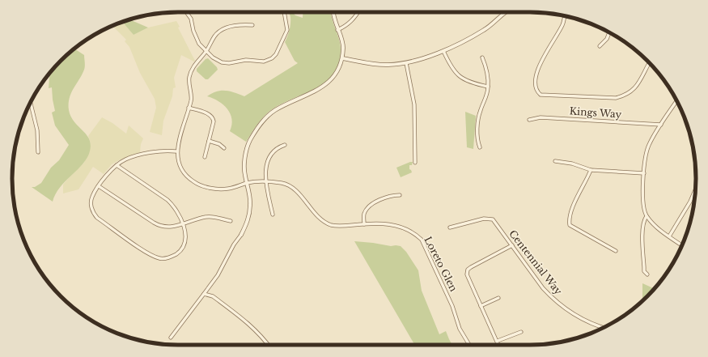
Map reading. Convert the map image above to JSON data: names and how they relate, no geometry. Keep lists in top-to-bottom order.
{
  "streets": {
    "street": ["Kings Way", "Centennial Way", "Loreto Glen"]
  }
}
